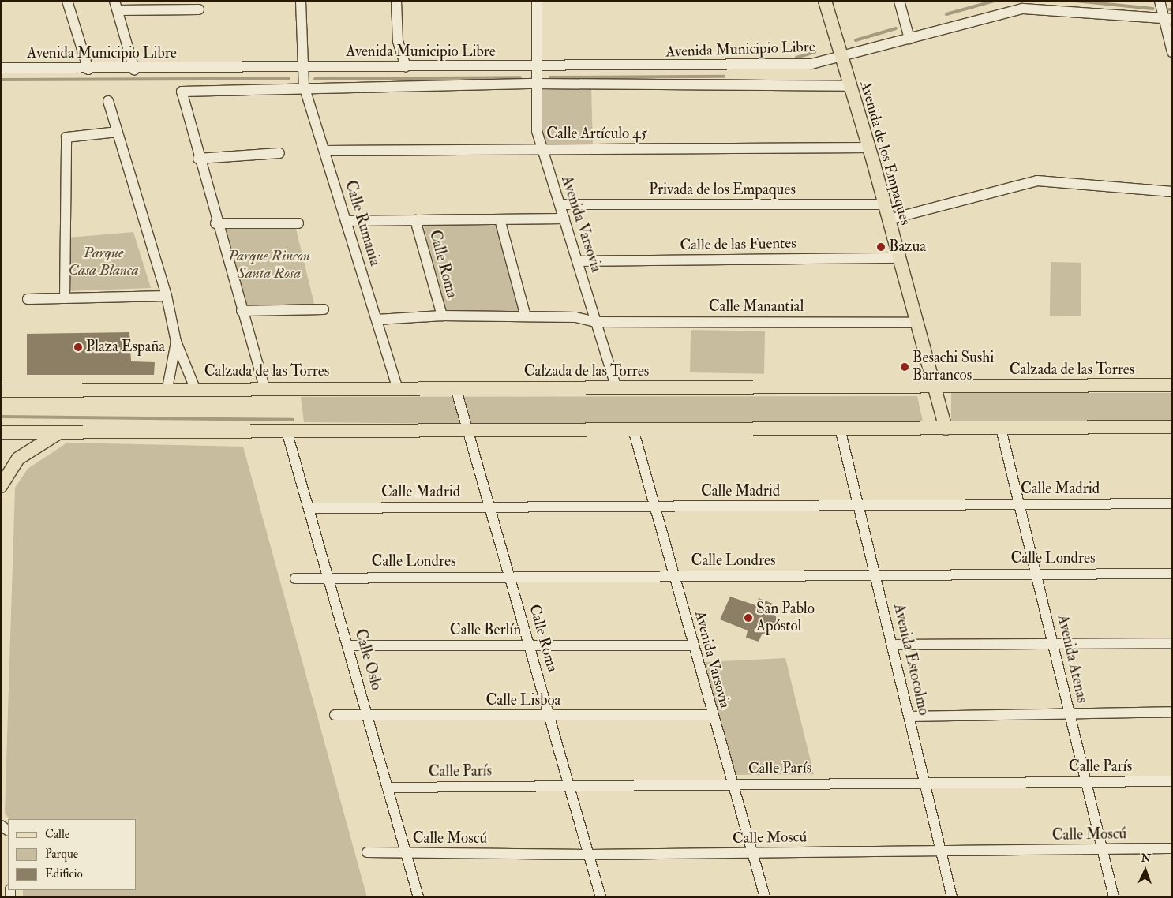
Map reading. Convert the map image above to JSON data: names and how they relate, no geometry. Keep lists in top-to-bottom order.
{
  "streets": {
    "main road": ["Avenida de los Empaques", "Calzada de las Torres"],
    "street": [
      "Avenida Municipio Libre",
      "Calle Artículo 45",
      "Privada de los Empaques",
      "Calle Rumania",
      "Avenida Varsovia",
      "Calle de las Fuentes",
      "Calle Roma",
      "Calle Manantial",
      "Calle Madrid",
      "Calle Londres",
      "Calle Berlín",
      "Avenida Atenas",
      "Calle Oslo",
      "Avenida Estocolmo",
      "Calle Lisboa",
      "Calle París",
      "Calle Moscú"
    ]
  },
  "crossings": [
    ["Avenida Municipio Libre", "Avenida de los Empaques"],
    ["Avenida Municipio Libre", "Calle Rumania"],
    ["Avenida Municipio Libre", "Avenida Varsovia"],
    ["Calle Artículo 45", "Avenida de los Empaques"],
    ["Calle Artículo 45", "Calle Rumania"],
    ["Calle Artículo 45", "Avenida Varsovia"],
    ["Avenida de los Empaques", "Privada de los Empaques"],
    ["Avenida de los Empaques", "Calle de las Fuentes"],
    ["Avenida de los Empaques", "Calle Manantial"],
    ["Avenida de los Empaques", "Calzada de las Torres"],
    ["Privada de los Empaques", "Avenida Varsovia"],
    ["Calle Rumania", "Calle Manantial"],
    ["Calle Rumania", "Calzada de las Torres"],
    ["Avenida Varsovia", "Calle de las Fuentes"],
    ["Avenida Varsovia", "Calle Manantial"],
    ["Avenida Varsovia", "Calzada de las Torres"],
    ["Avenida Varsovia", "Calle Madrid"],
    ["Avenida Varsovia", "Calle Londres"],
    ["Avenida Varsovia", "Calle Berlín"],
    ["Avenida Varsovia", "Calle Lisboa"],
    ["Avenida Varsovia", "Calle París"],
    ["Avenida Varsovia", "Calle Moscú"],
    ["Calle Roma", "Calle Manantial"],
    ["Calle Roma", "Calzada de las Torres"],
    ["Calle Roma", "Calle Madrid"],
    ["Calle Roma", "Calle Londres"],
    ["Calle Roma", "Calle Berlín"],
    ["Calle Roma", "Calle Lisboa"],
    ["Calle Roma", "Calle París"],
    ["Calle Roma", "Calle Moscú"],
    ["Calle Madrid", "Avenida Atenas"],
    ["Calle Madrid", "Calle Oslo"],
    ["Calle Madrid", "Avenida Estocolmo"],
    ["Calle Londres", "Avenida Atenas"],
    ["Calle Londres", "Calle Oslo"],
    ["Calle Londres", "Avenida Estocolmo"],
    ["Calle Berlín", "Calle Oslo"],
    ["Avenida Atenas", "Calle París"],
    ["Avenida Atenas", "Calle Moscú"],
    ["Calle Oslo", "Calle Lisboa"],
    ["Calle Oslo", "Calle París"],
    ["Calle Oslo", "Calle Moscú"],
    ["Avenida Estocolmo", "Calle París"],
    ["Avenida Estocolmo", "Calle Moscú"]
  ],
  "parks": ["Parque Casa Blanca", "Parque Rincon Santa Rosa"],
  "places": [
    "Bazua",
    "Plaza España",
    "Besachi Sushi Barrancos",
    "San Pablo Apóstol"
  ],
  "legend": ["Calle", "Parque", "Edificio"],
  "north": "top"
}
